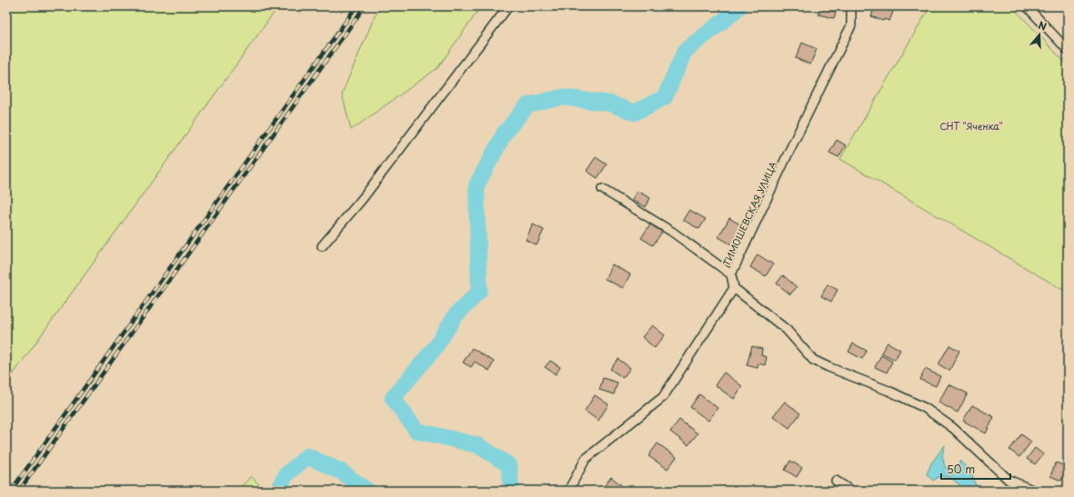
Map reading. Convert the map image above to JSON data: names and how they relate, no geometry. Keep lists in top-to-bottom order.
{
  "streets": {
    "street": ["ТИМОШЕВСКАЯ УЛИЦА"]
  },
  "parks": ["СНТ \"Яченка\""],
  "scale_bar": "50 m",
  "north": "top"
}
